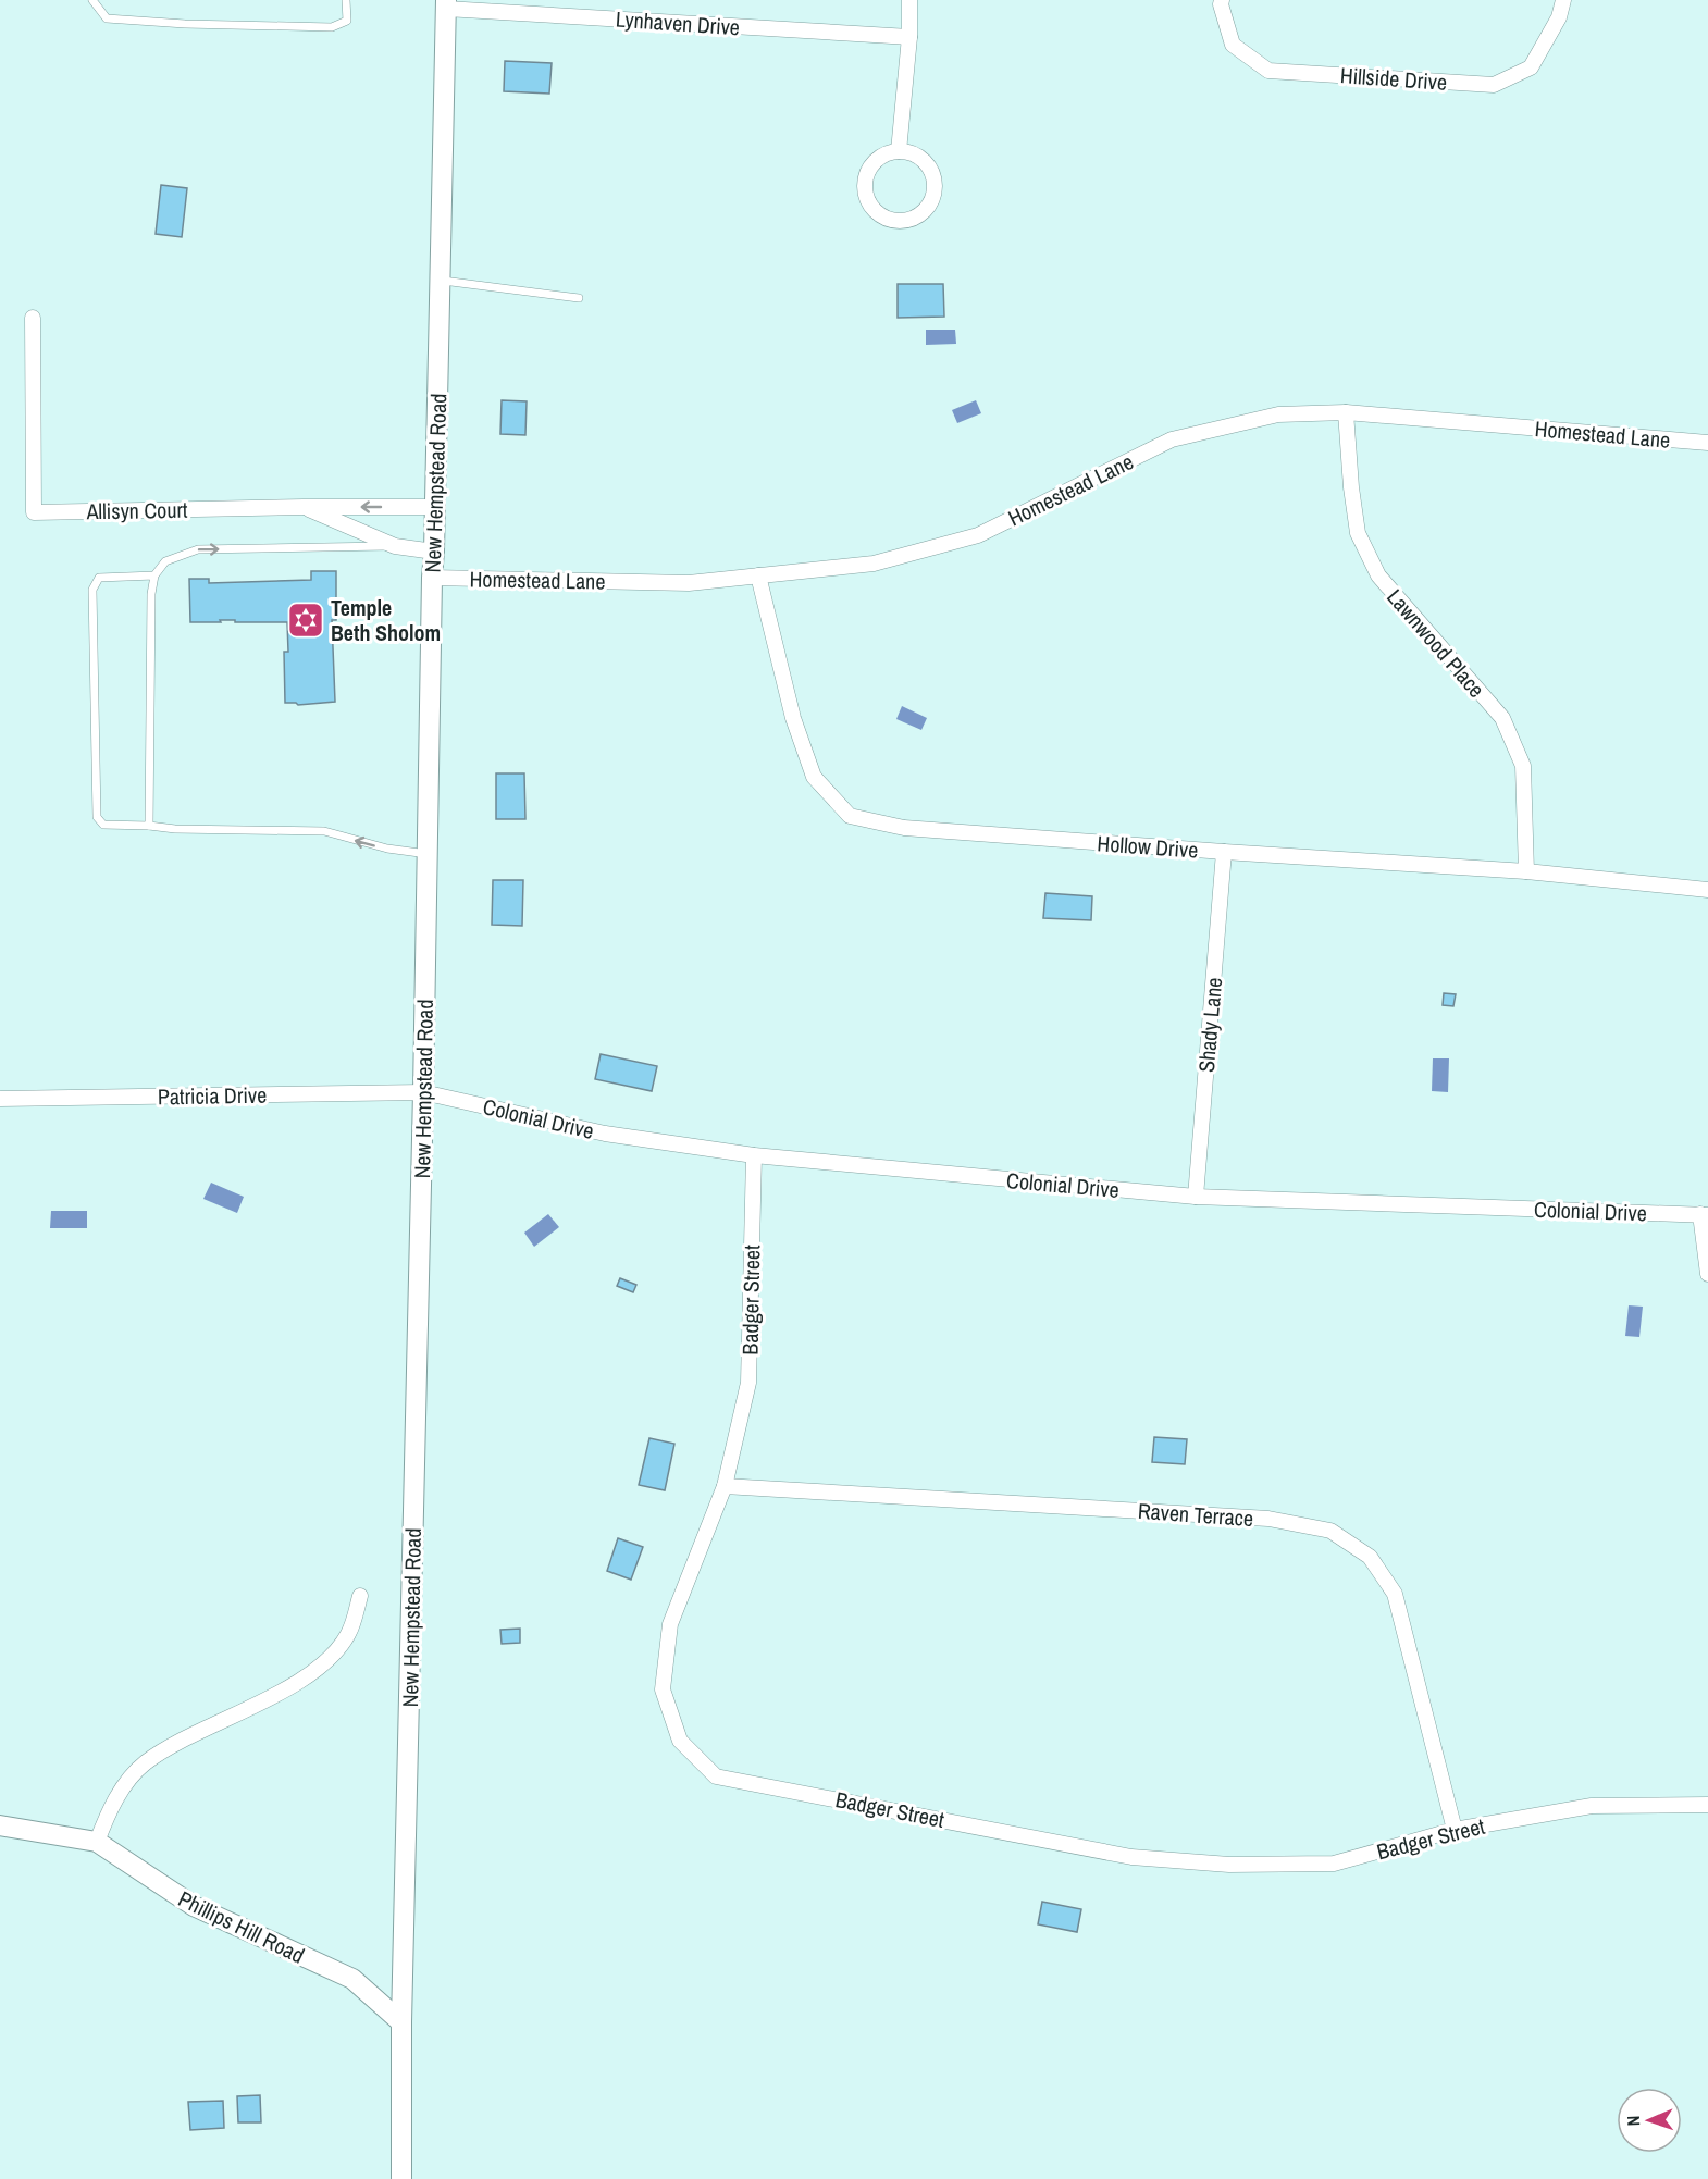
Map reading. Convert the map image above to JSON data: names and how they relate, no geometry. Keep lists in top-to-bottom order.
{
  "streets": {
    "street": [
      "Lynhaven Drive",
      "Hillside Drive",
      "Homestead Lane",
      "New Hempstead Road",
      "Allisyn Court",
      "Lawnwood Place",
      "Hollow Drive",
      "Shady Lane",
      "Patricia Drive",
      "Colonial Drive",
      "Badger Street",
      "Raven Terrace",
      "Phillips Hill Road"
    ]
  },
  "crossings": [
    ["Lynhaven Drive", "New Hempstead Road"],
    ["Homestead Lane", "New Hempstead Road"],
    ["Homestead Lane", "Lawnwood Place"],
    ["Homestead Lane", "Hollow Drive"],
    ["New Hempstead Road", "Allisyn Court"],
    ["New Hempstead Road", "Patricia Drive"],
    ["New Hempstead Road", "Colonial Drive"],
    ["New Hempstead Road", "Phillips Hill Road"],
    ["Lawnwood Place", "Hollow Drive"],
    ["Hollow Drive", "Shady Lane"],
    ["Shady Lane", "Colonial Drive"],
    ["Patricia Drive", "Colonial Drive"],
    ["Colonial Drive", "Badger Street"],
    ["Badger Street", "Raven Terrace"]
  ],
  "places": {
    "synagogue": ["Temple Beth Sholom"]
  },
  "north": "left"
}
